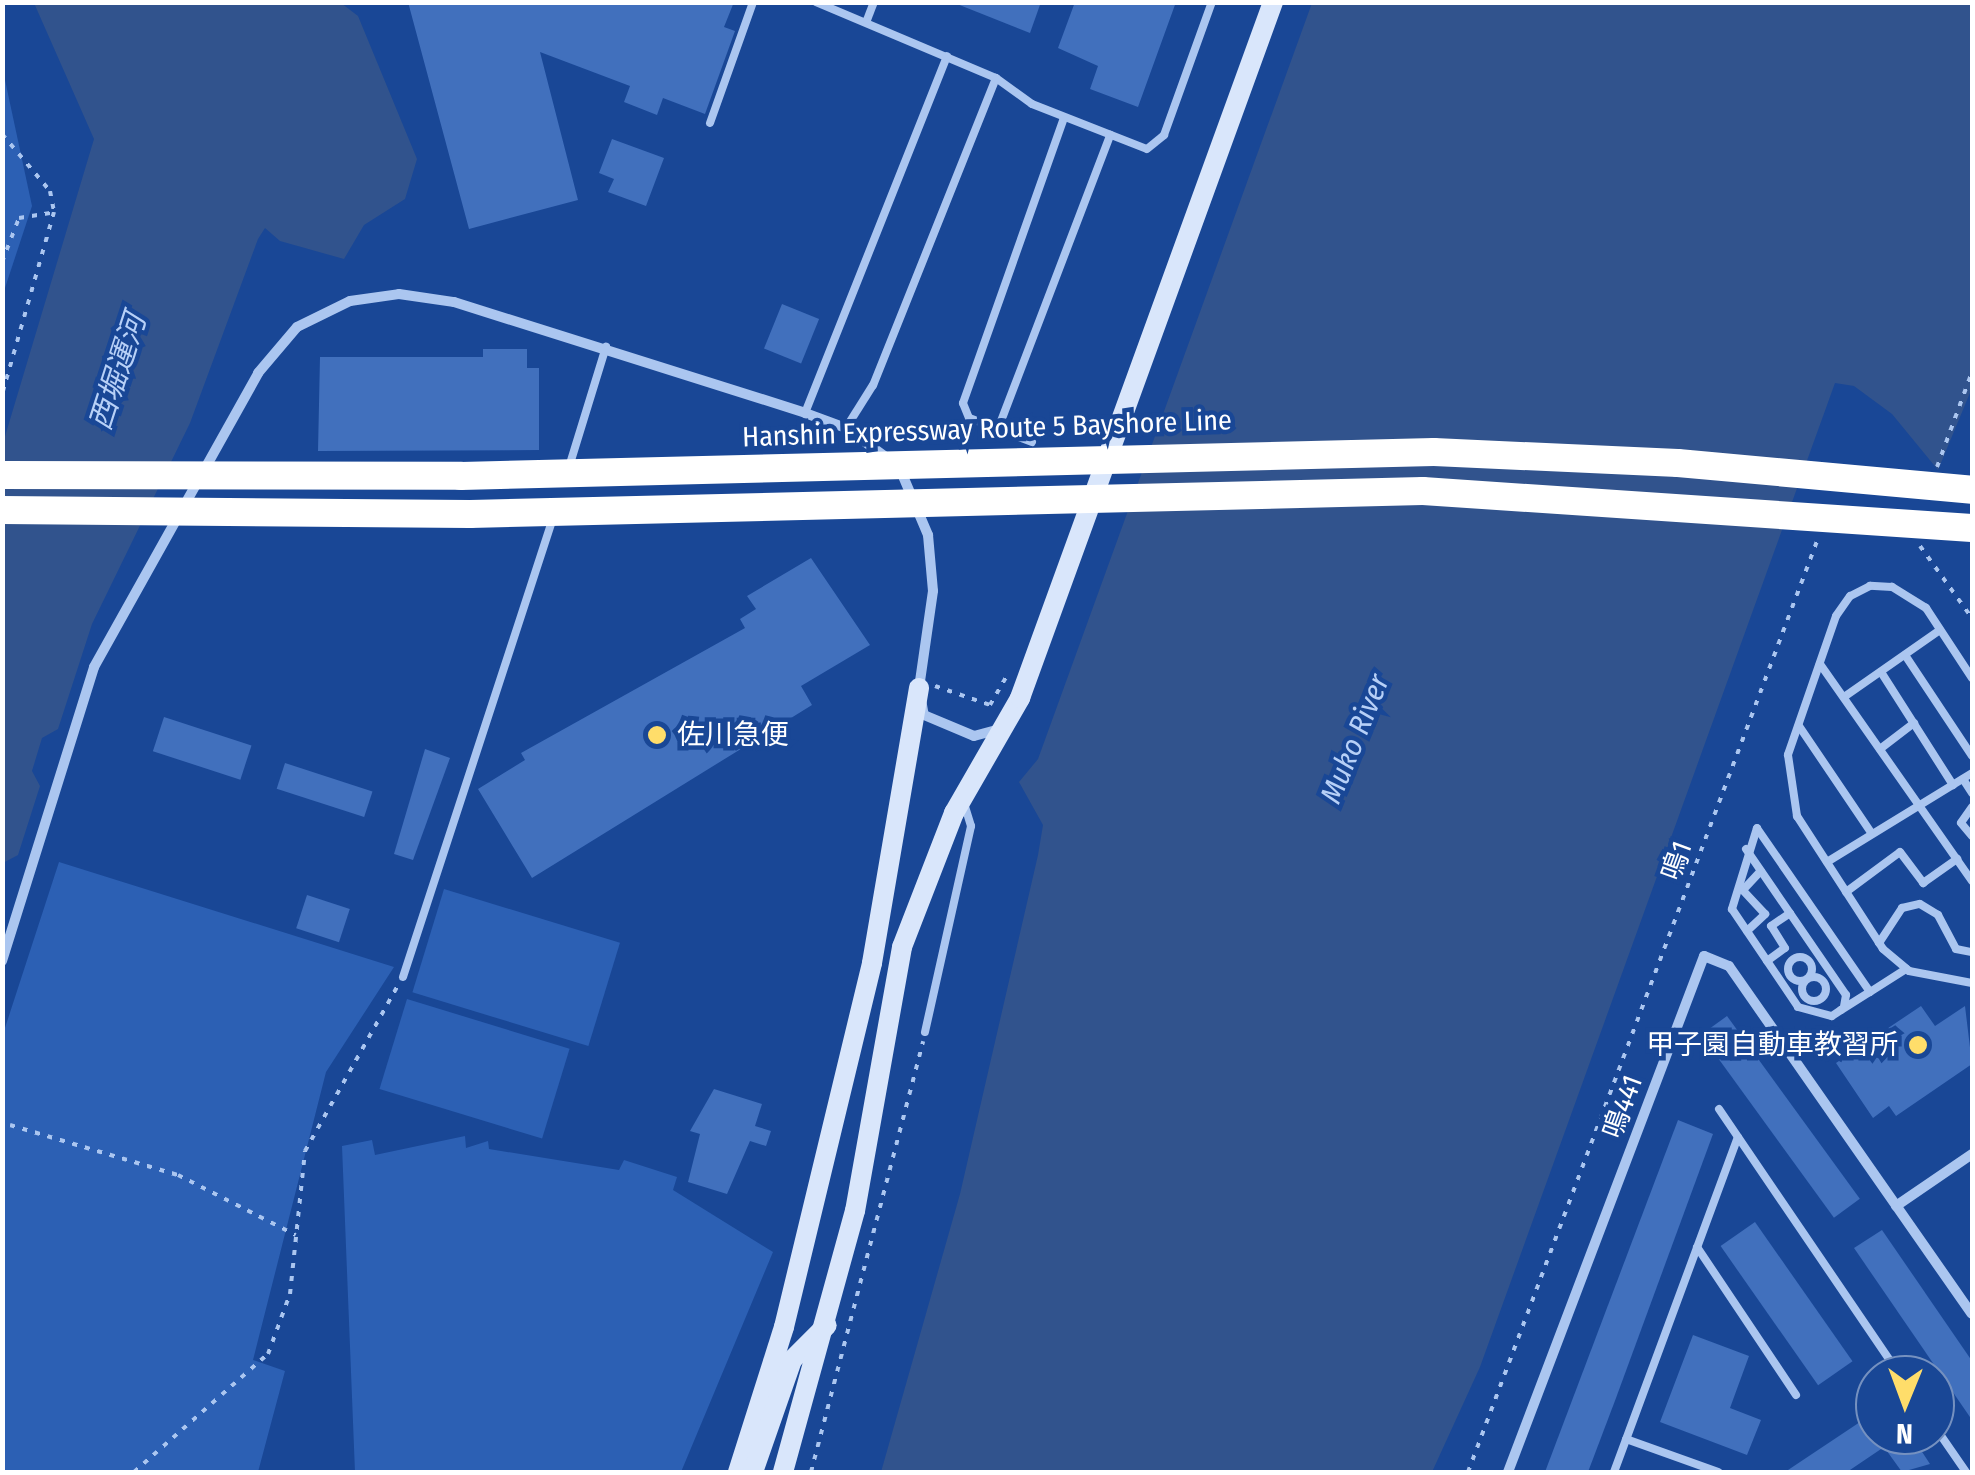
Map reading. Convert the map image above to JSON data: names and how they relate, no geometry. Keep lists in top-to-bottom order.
{
  "streets": {
    "highway": ["Hanshin Expressway Route 5 Bayshore Line"],
    "street": ["鳴441"],
    "path": ["鳴1"]
  },
  "water": ["西堀運河", "Muko River"],
  "places": ["佐川急便", "甲子園自動車教習所"],
  "north": "bottom"
}
